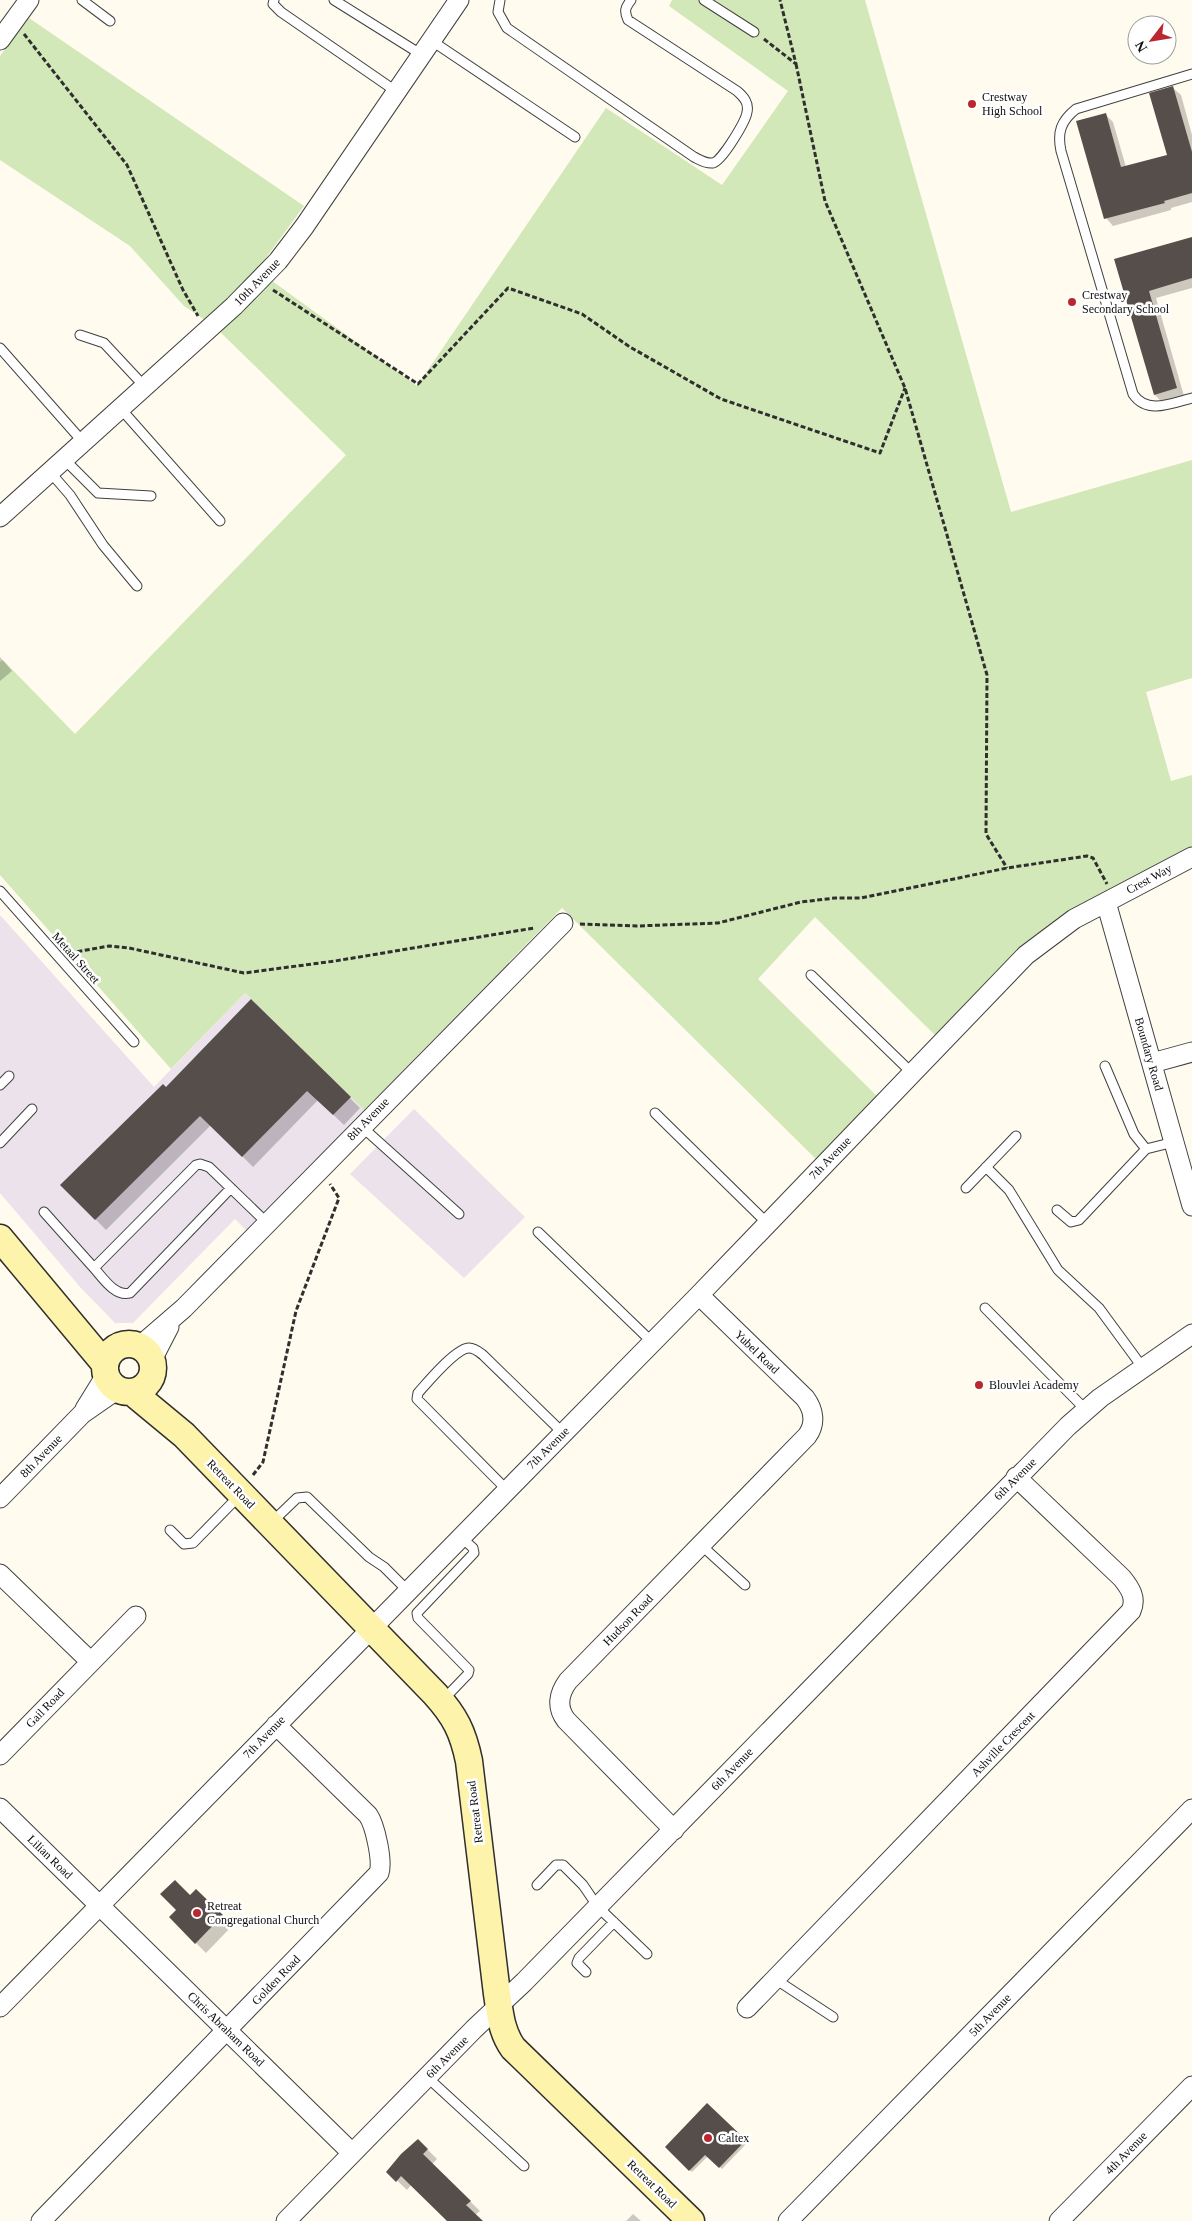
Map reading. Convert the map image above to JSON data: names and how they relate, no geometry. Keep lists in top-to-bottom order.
{
  "streets": {
    "main road": ["Retreat Road"],
    "street": [
      "10th Avenue",
      "Crest Way",
      "Boundary Road",
      "8th Avenue",
      "7th Avenue",
      "Yubel Road",
      "6th Avenue",
      "Hudson Road",
      "Gail Road",
      "Ashville Crescent",
      "Lilian Road",
      "Golden Road",
      "5th Avenue",
      "Chris Abraham Road",
      "4th Avenue"
    ],
    "lane": ["Metaal Street"]
  },
  "crossings": [
    ["Crest Way", "Boundary Road"],
    ["Crest Way", "7th Avenue"],
    ["Boundary Road", "7th Avenue"],
    ["8th Avenue", "Retreat Road"],
    ["7th Avenue", "Yubel Road"],
    ["7th Avenue", "Retreat Road"],
    ["7th Avenue", "Lilian Road"],
    ["7th Avenue", "Golden Road"],
    ["7th Avenue", "Chris Abraham Road"],
    ["Yubel Road", "Hudson Road"],
    ["6th Avenue", "Retreat Road"],
    ["6th Avenue", "Hudson Road"],
    ["6th Avenue", "Ashville Crescent"],
    ["6th Avenue", "Chris Abraham Road"],
    ["Lilian Road", "Chris Abraham Road"],
    ["Golden Road", "Chris Abraham Road"]
  ],
  "places": [
    "Crestway High School",
    "Crestway Secondary School",
    "Blouvlei Academy",
    "Retreat Congregational Church",
    "Caltex"
  ],
  "north": "bottom left"
}
